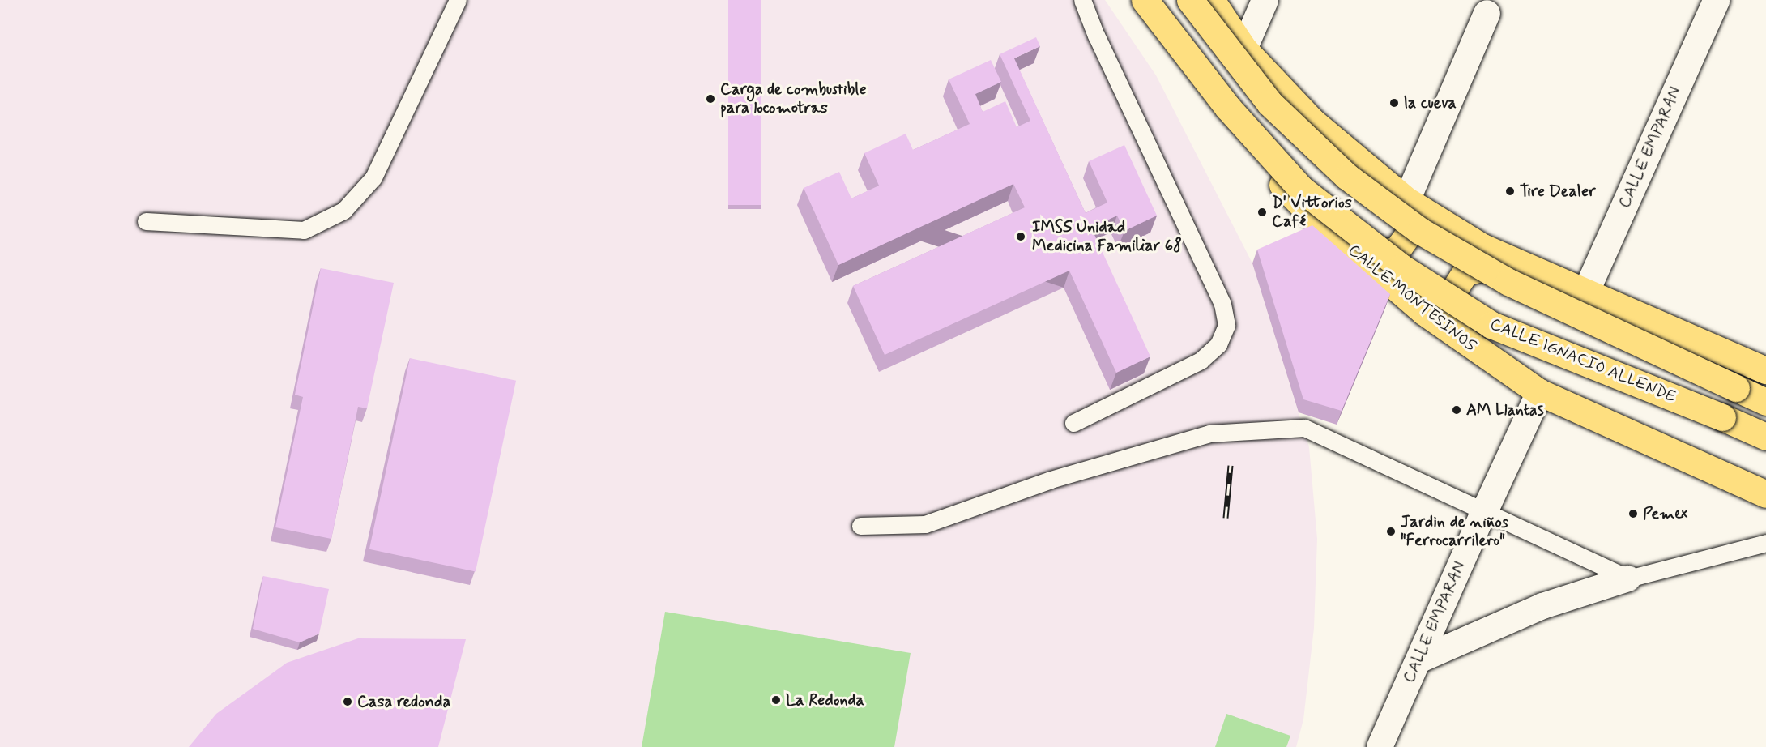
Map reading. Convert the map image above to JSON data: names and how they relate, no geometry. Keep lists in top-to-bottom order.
{
  "streets": {
    "main road": ["CALLE MONTESINOS", "CALLE IGNACIO ALLENDE"],
    "street": ["CALLE EMPARAN"]
  },
  "crossings": [
    ["CALLE EMPARAN", "CALLE MONTESINOS"]
  ],
  "places": [
    "Carga de combustible para locomotras",
    "la cueva",
    "Tire Dealer",
    "D' Vittorios Café",
    "IMSS Unidad Medicina Familiar 68",
    "AM Llantas",
    "Pemex",
    "Jardin de niños \"Ferrocarrilero\"",
    "La Redonda",
    "Casa redonda"
  ]
}
